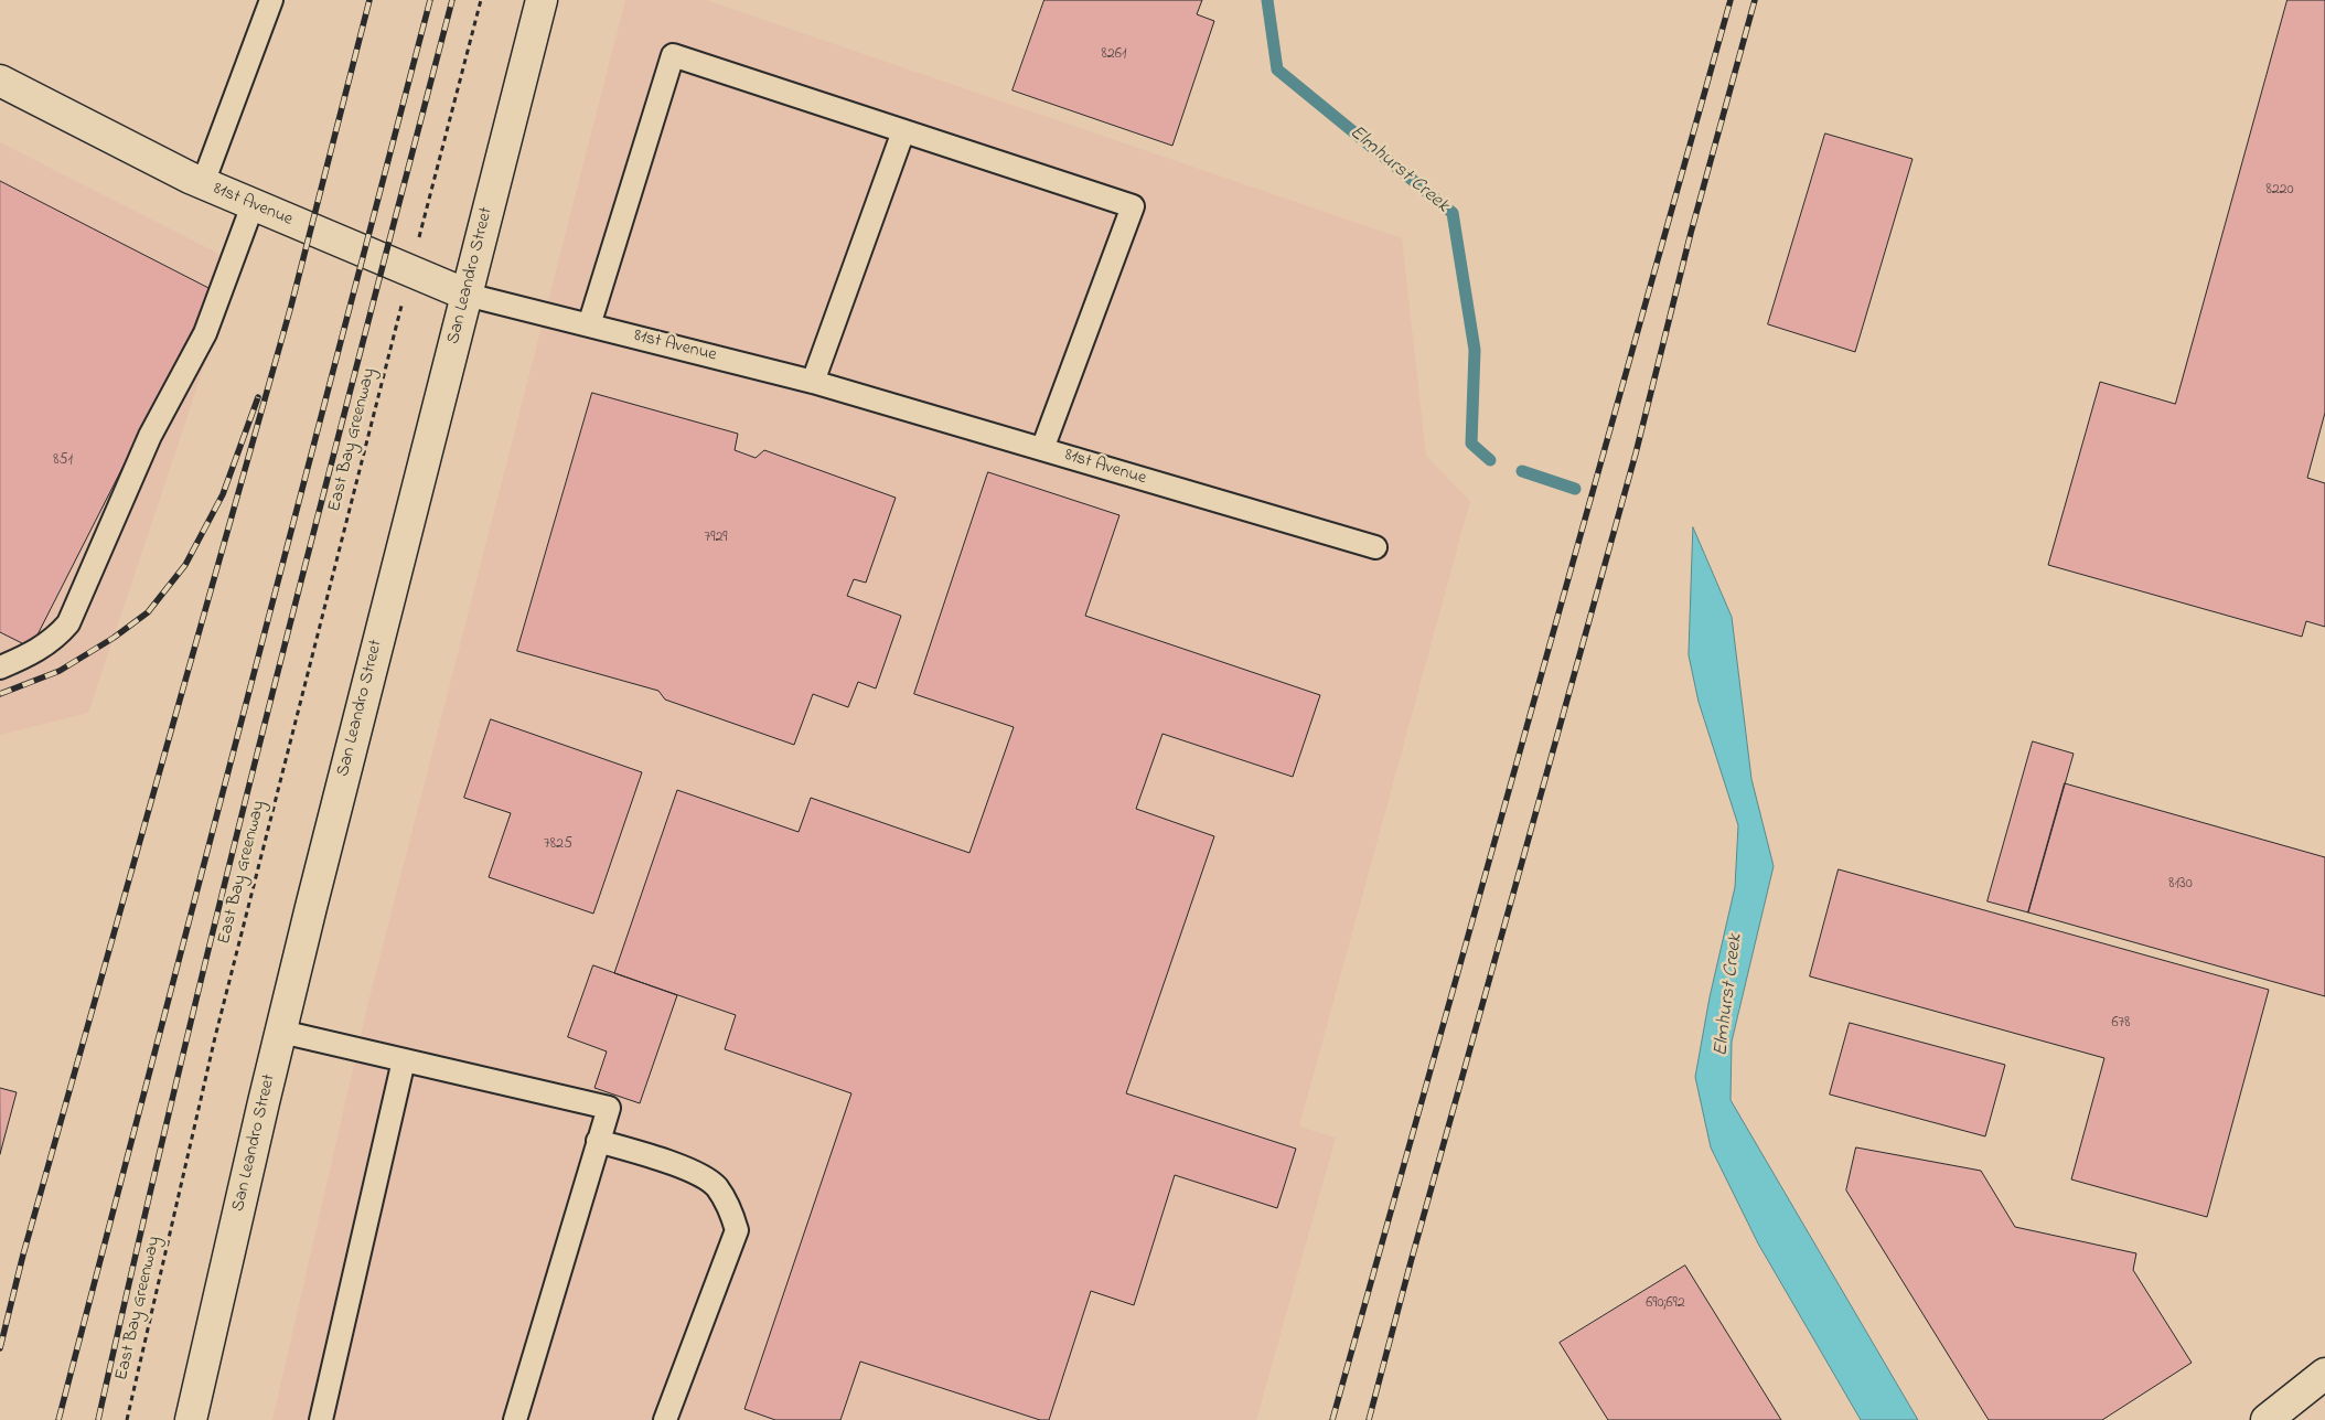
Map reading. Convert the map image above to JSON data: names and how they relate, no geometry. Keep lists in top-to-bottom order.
{
  "streets": {
    "main road": ["81st Avenue", "San Leandro Street"],
    "path": ["East Bay Greenway"]
  },
  "crossings": [
    ["81st Avenue", "San Leandro Street"]
  ],
  "water": ["Elmhurst Creek"],
  "house_numbers": [
    "8261",
    "8220",
    "851",
    "7929",
    "7825",
    "8130",
    "678",
    "690;692"
  ]
}
